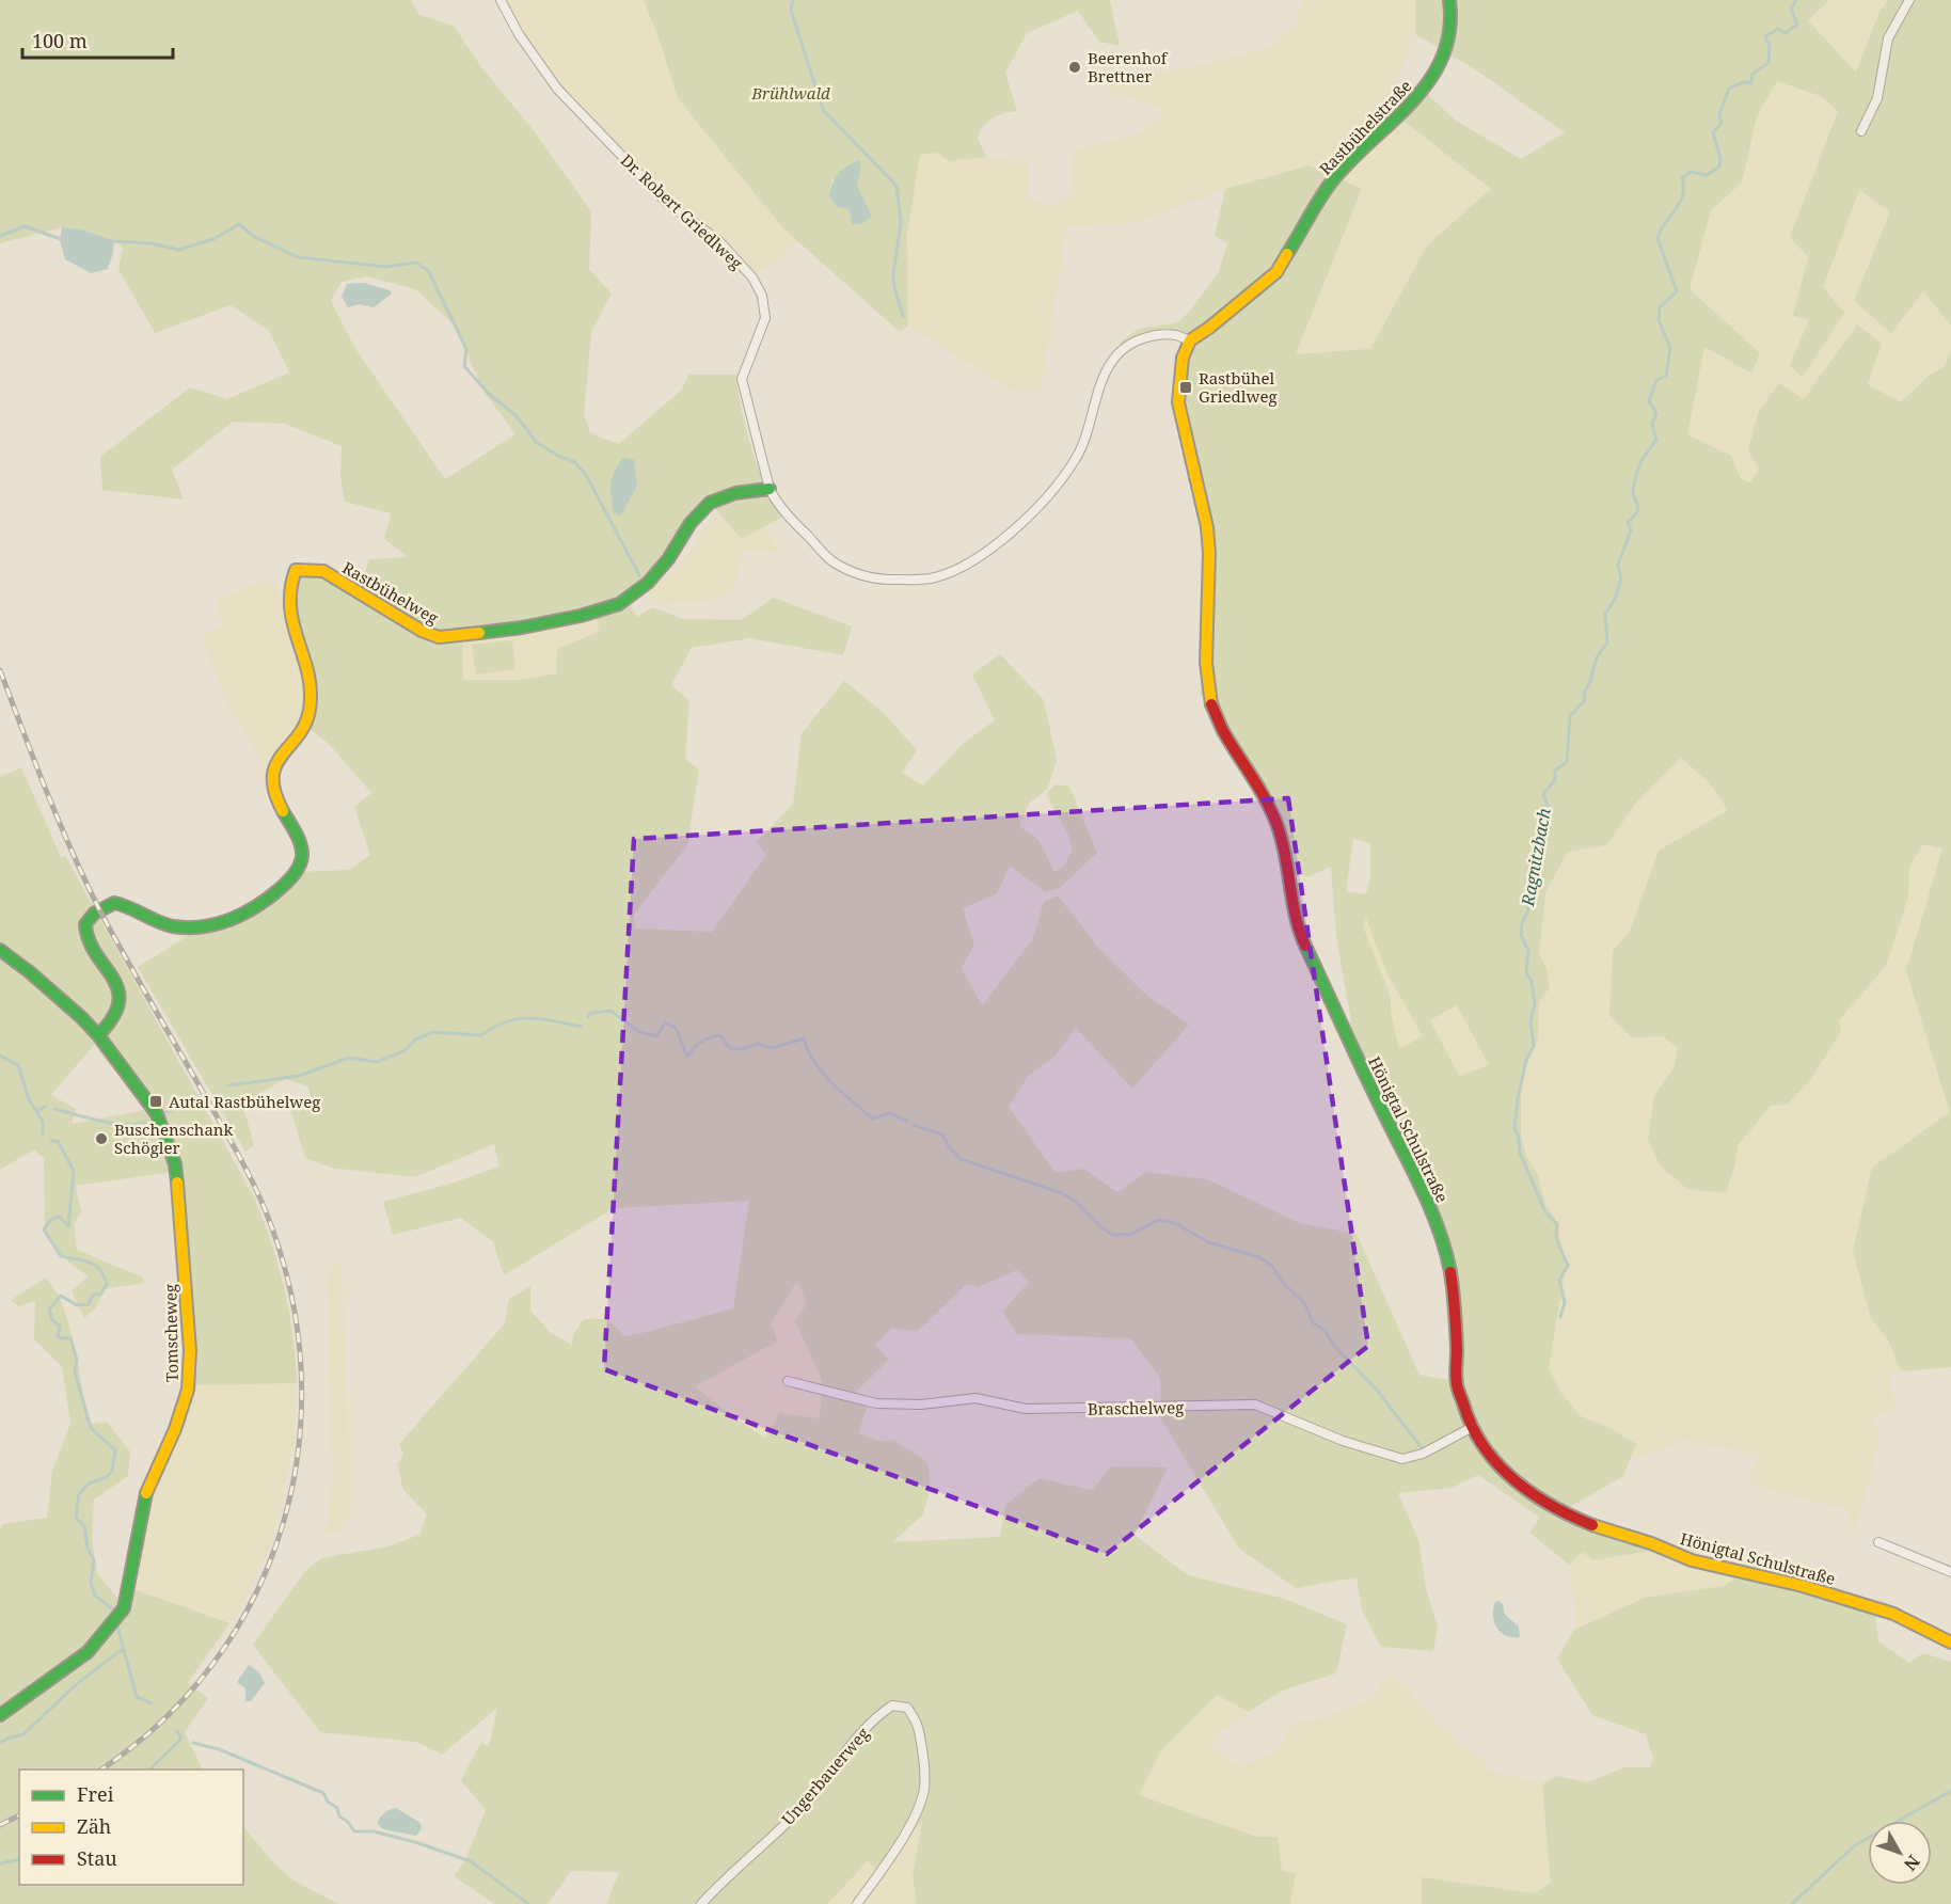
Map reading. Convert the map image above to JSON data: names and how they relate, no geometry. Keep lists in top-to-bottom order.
{
  "streets": {
    "street": [
      "Rastbühelstraße",
      "Dr. Robert Griedlweg",
      "Rastbühelweg",
      "Hönigtal Schulstraße",
      "Tomscheweg",
      "Braschelweg",
      "Ungerbauerweg"
    ]
  },
  "crossings": [
    ["Rastbühelstraße", "Hönigtal Schulstraße"],
    ["Dr. Robert Griedlweg", "Rastbühelweg"],
    ["Rastbühelweg", "Tomscheweg"],
    ["Hönigtal Schulstraße", "Braschelweg"]
  ],
  "water": ["Ragnitzbach"],
  "parks": ["Brühlwald"],
  "places": {
    "other": ["Beerenhof Brettner", "Buschenschank Schögler"],
    "transit": ["Rastbühel Griedlweg", "Autal Rastbühelweg"]
  },
  "legend": ["Frei", "Zäh", "Stau"],
  "scale_bar": "100 m",
  "north": "bottom right"
}
